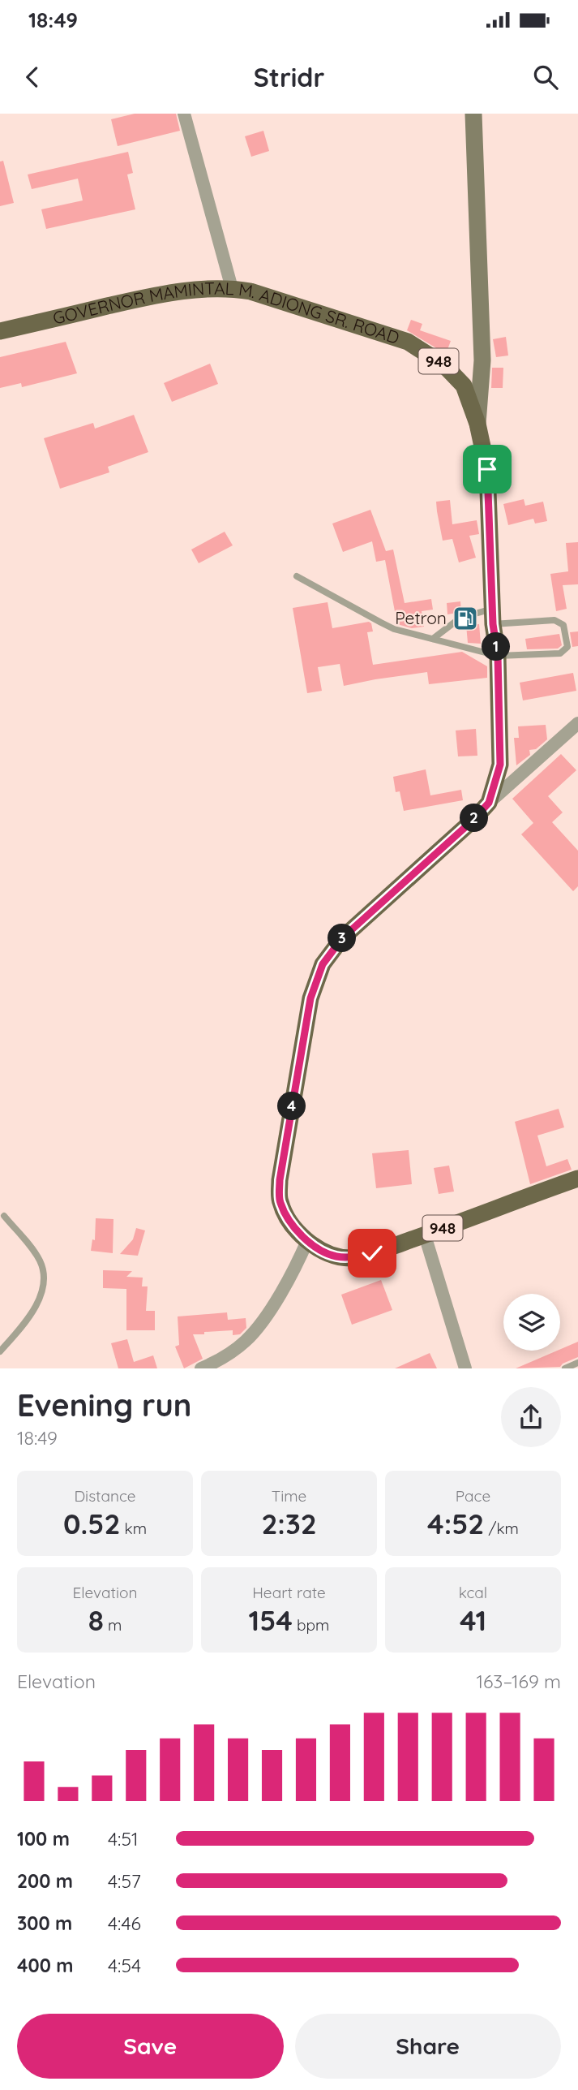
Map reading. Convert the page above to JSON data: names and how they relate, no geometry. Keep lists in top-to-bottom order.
{
  "streets": {
    "main road": ["GOVERNOR MAMINTAL M. ADIONG SR. ROAD", "948"]
  },
  "places": {
    "fuel station": ["Petron"]
  },
  "page": {
    "status": "18:49",
    "header": "Stridr",
    "pins": [
      "1",
      "2",
      "3",
      "4"
    ],
    "heading": ["Evening run", "18:49"],
    "stats": [
      ["Distance", "0.52 km"],
      ["Time", "2:32"],
      ["Pace", "4:52 /km"],
      ["Elevation", "8 m"],
      ["Heart rate", "154 bpm"],
      ["kcal", "41"]
    ],
    "chart": ["Elevation", "163–169 m"],
    "list": [
      {
        "name": "100 m",
        "note": "4:51"
      },
      {
        "name": "200 m",
        "note": "4:57"
      },
      {
        "name": "300 m",
        "note": "4:46"
      },
      {
        "name": "400 m",
        "note": "4:54"
      }
    ],
    "buttons": ["Save", "Share"]
  }
}
